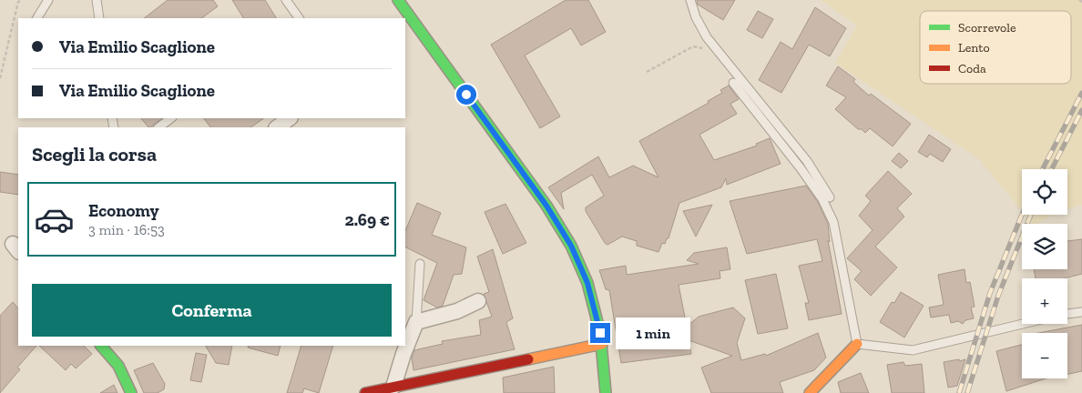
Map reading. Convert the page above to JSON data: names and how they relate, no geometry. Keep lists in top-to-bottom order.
{
  "legend": ["Scorrevole", "Lento", "Coda"],
  "page": {
    "banner": ["Via Emilio Scaglione", "Via Emilio Scaglione"],
    "heading": "Scegli la corsa",
    "map_buttons": ["+", "−"],
    "list": [
      {
        "name": "Economy",
        "note": "3 min · 16:53",
        "value": "2.69 €"
      }
    ],
    "buttons": "Conferma",
    "bubble": "1 min"
  }
}
